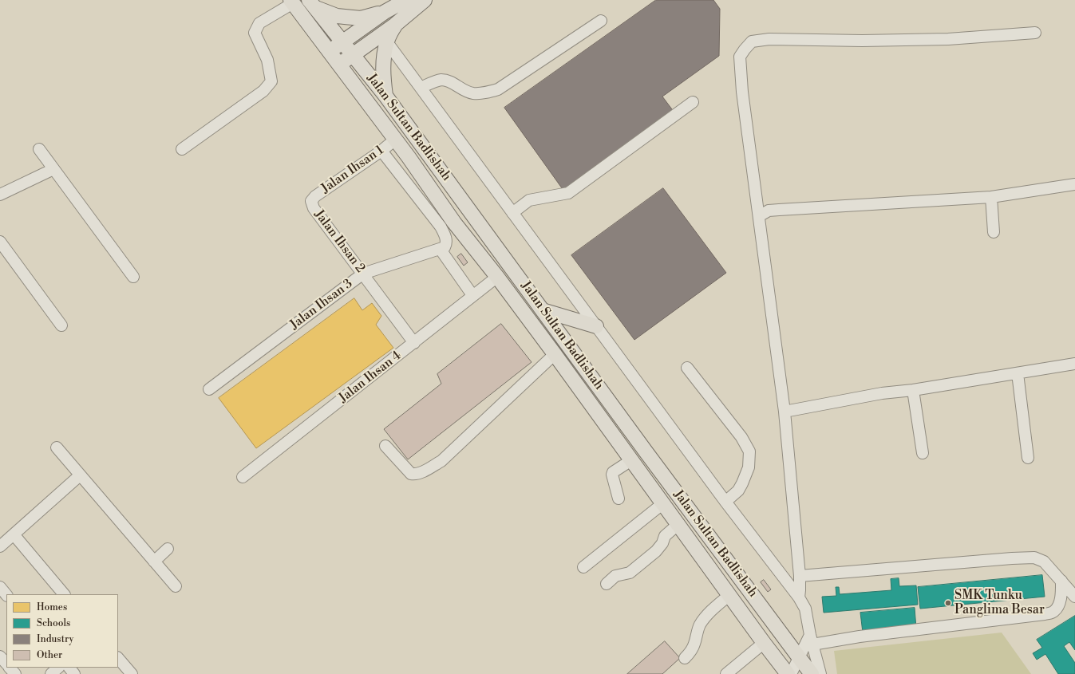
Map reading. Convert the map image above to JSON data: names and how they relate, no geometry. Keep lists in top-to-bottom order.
{
  "streets": {
    "main road": ["Jalan Sultan Badlishah"],
    "street": [
      "Jalan Ihsan 1",
      "Jalan Ihsan 2",
      "Jalan Ihsan 3",
      "Jalan Ihsan 4"
    ]
  },
  "crossings": [
    ["Jalan Sultan Badlishah", "Jalan Ihsan 1"],
    ["Jalan Sultan Badlishah", "Jalan Ihsan 4"],
    ["Jalan Ihsan 1", "Jalan Ihsan 2"],
    ["Jalan Ihsan 2", "Jalan Ihsan 3"],
    ["Jalan Ihsan 2", "Jalan Ihsan 4"]
  ],
  "places": ["SMK Tunku Panglima Besar"],
  "legend": [
    "Homes",
    "Schools",
    "Industry",
    "Other"
  ]
}
